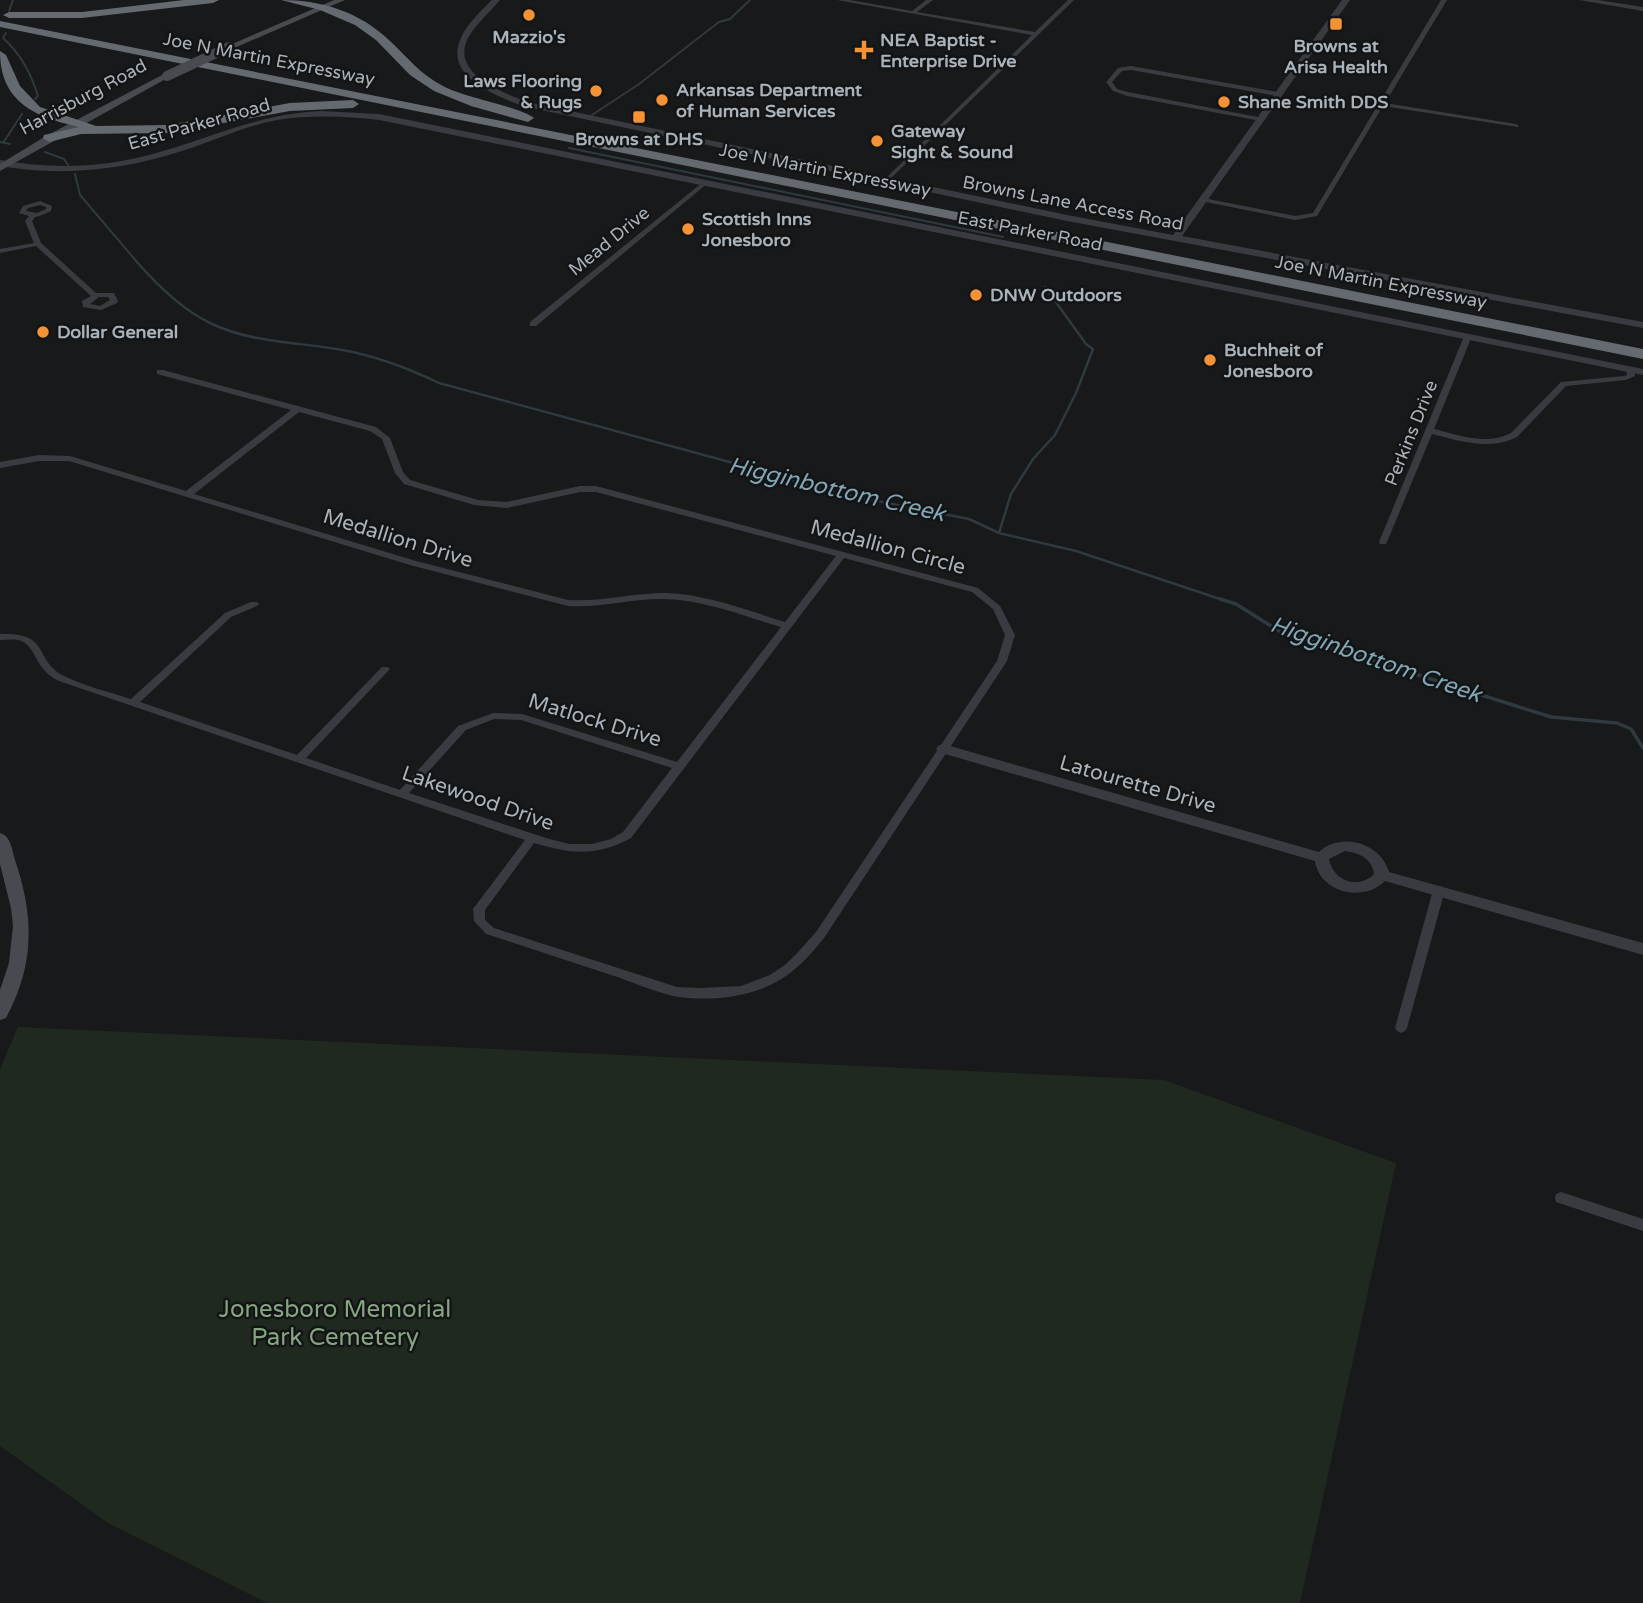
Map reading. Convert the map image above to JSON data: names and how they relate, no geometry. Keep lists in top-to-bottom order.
{
  "streets": {
    "highway": ["Joe N Martin Expressway"],
    "main road": ["Harrisburg Road"],
    "street": [
      "East Parker Road",
      "Browns Lane Access Road",
      "Mead Drive",
      "Perkins Drive",
      "Medallion Drive",
      "Medallion Circle",
      "Matlock Drive",
      "Latourette Drive",
      "Lakewood Drive"
    ]
  },
  "crossings": [
    ["Harrisburg Road", "East Parker Road"],
    ["East Parker Road", "Mead Drive"],
    ["East Parker Road", "Perkins Drive"],
    ["Medallion Drive", "Lakewood Drive"],
    ["Medallion Circle", "Latourette Drive"],
    ["Medallion Circle", "Lakewood Drive"],
    ["Matlock Drive", "Lakewood Drive"]
  ],
  "water": ["Higginbottom Creek"],
  "parks": ["Jonesboro Memorial Park Cemetery"],
  "places": {
    "other": [
      "Mazzio's",
      "Laws Flooring & Rugs",
      "Arkansas Department of Human Services",
      "Shane Smith DDS",
      "Gateway Sight & Sound",
      "Scottish Inns Jonesboro",
      "DNW Outdoors",
      "Dollar General",
      "Buchheit of Jonesboro"
    ],
    "transit": ["Browns at Arisa Health", "Browns at DHS"],
    "health": ["NEA Baptist - Enterprise Drive"]
  }
}
